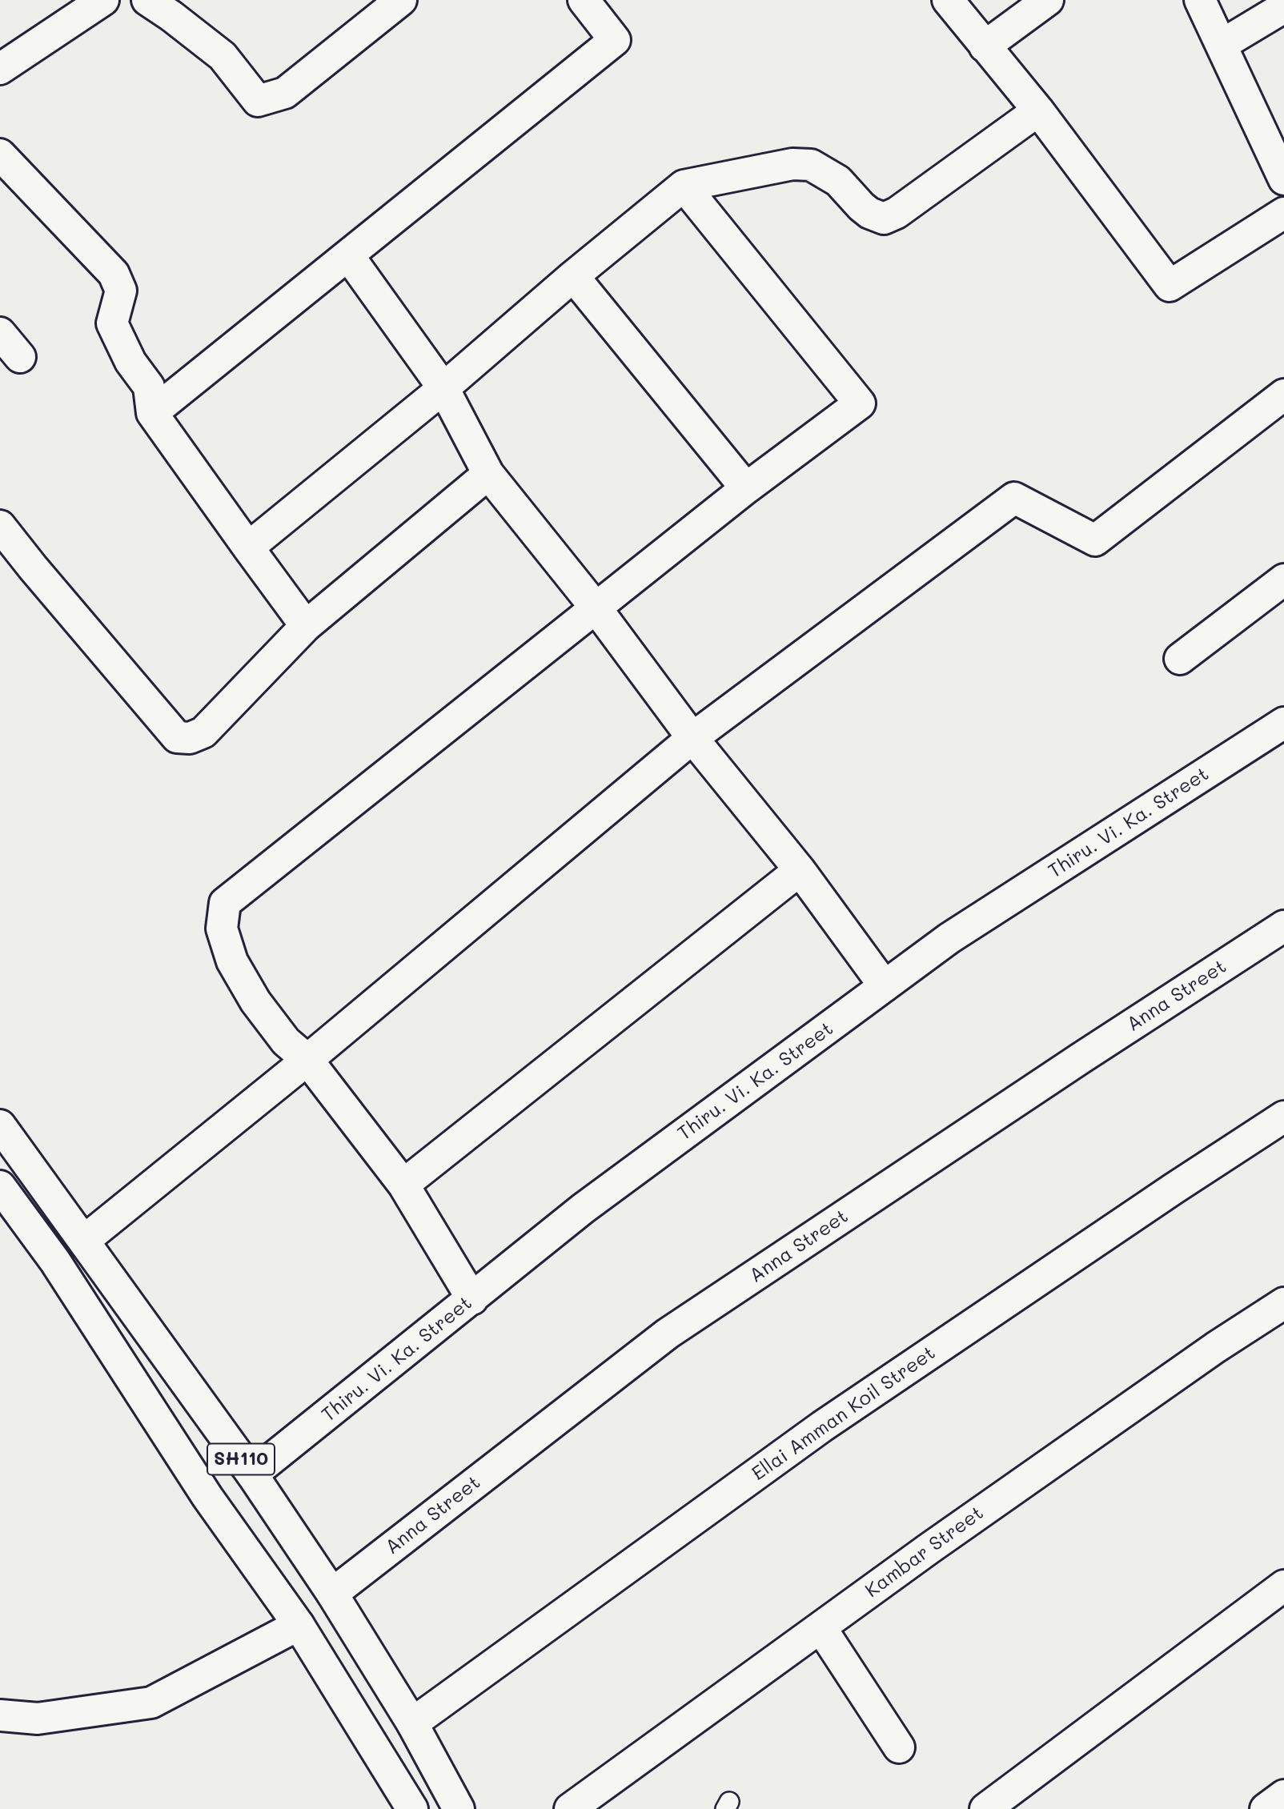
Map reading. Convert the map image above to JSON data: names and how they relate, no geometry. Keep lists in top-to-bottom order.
{
  "streets": {
    "street": [
      "Thiru. Vi. Ka. Street",
      "Anna Street",
      "Ellai Amman Koil Street",
      "SH110",
      "Kambar Street"
    ]
  },
  "crossings": [
    ["Thiru. Vi. Ka. Street", "SH110"],
    ["Anna Street", "SH110"],
    ["Ellai Amman Koil Street", "SH110"]
  ]
}
